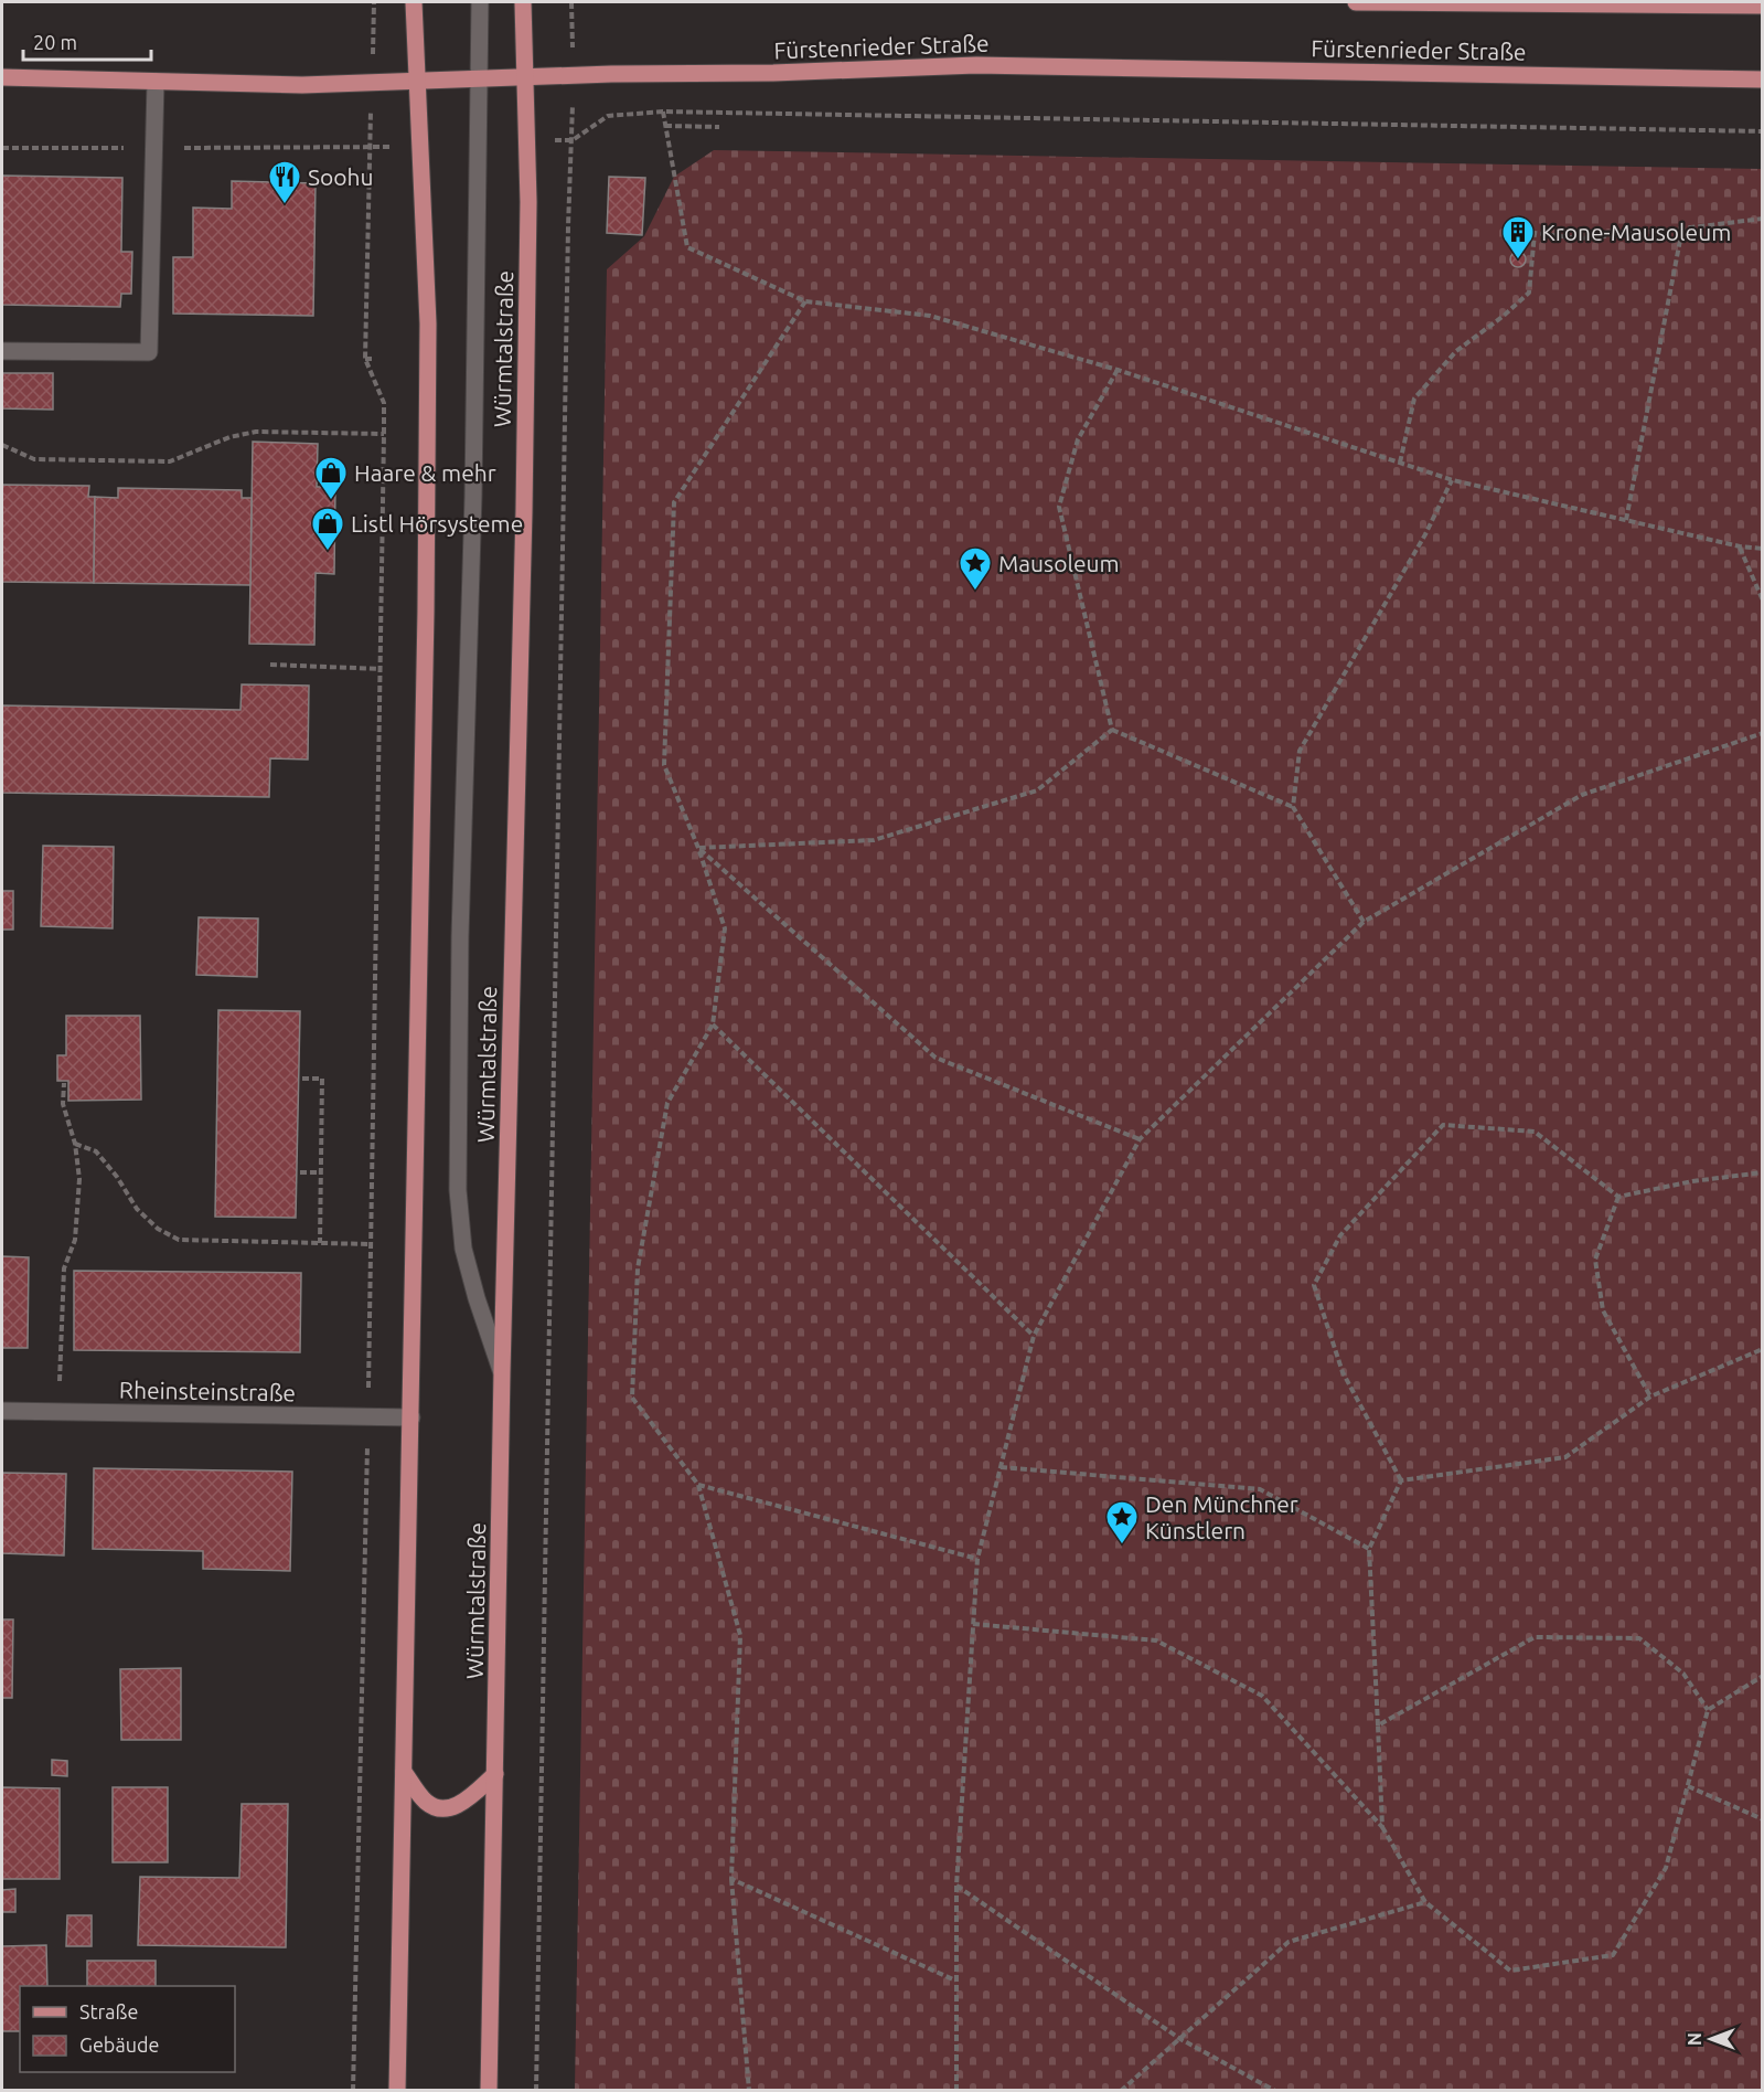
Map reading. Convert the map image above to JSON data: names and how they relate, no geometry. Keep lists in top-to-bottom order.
{
  "streets": {
    "main road": ["Fürstenrieder Straße", "Würmtalstraße"],
    "street": ["Rheinsteinstraße"]
  },
  "crossings": [
    ["Fürstenrieder Straße", "Würmtalstraße"]
  ],
  "places": {
    "restaurant": ["Soohu"],
    "building": ["Krone-Mausoleum"],
    "shop": ["Haare & mehr", "Listl Hörsysteme"],
    "place": ["Mausoleum", "Den Münchner Künstlern"]
  },
  "legend": ["Straße", "Gebäude"],
  "scale_bar": "20 m",
  "north": "left"
}
